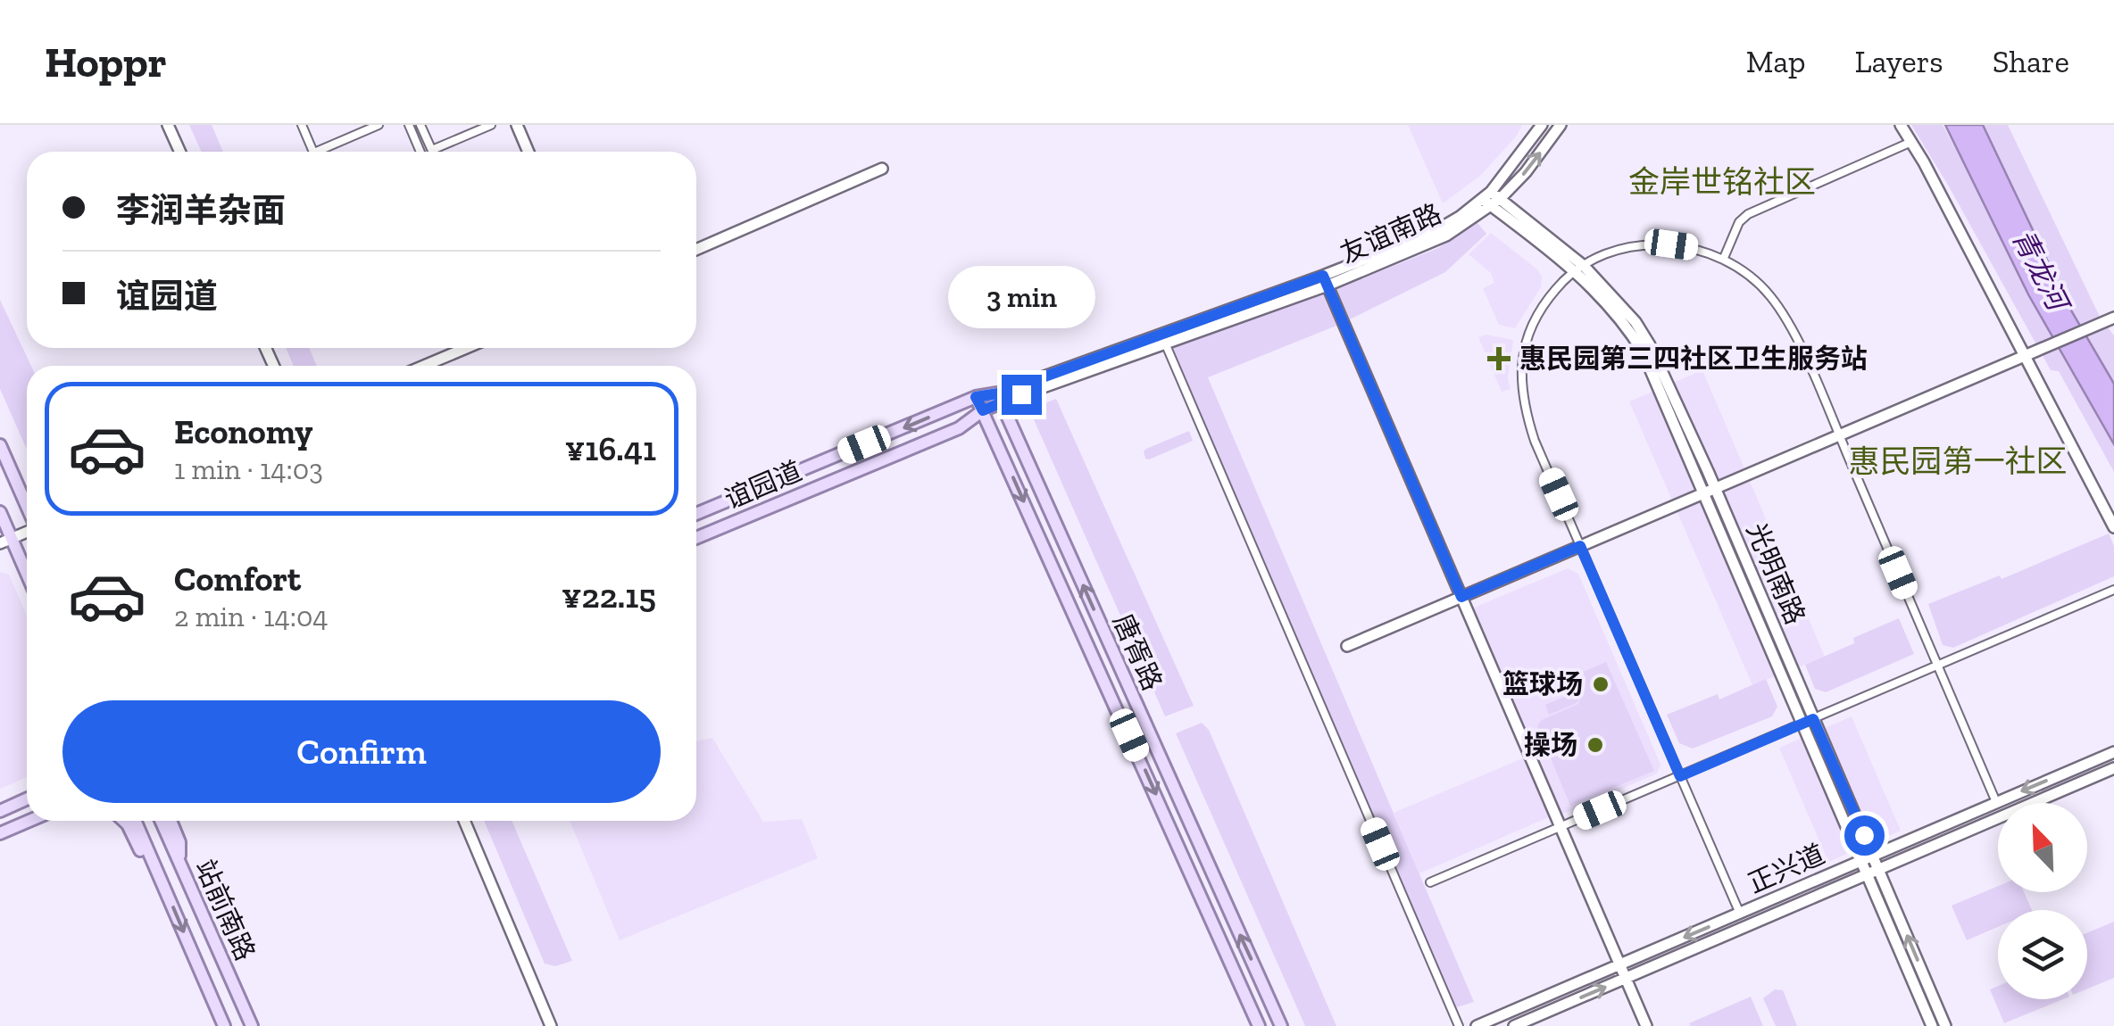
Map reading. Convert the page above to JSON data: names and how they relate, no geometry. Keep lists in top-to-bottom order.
{
  "streets": {
    "main road": [
      "友谊南路",
      "谊园道",
      "光明南路",
      "唐胥路",
      "正兴道",
      "站前南路"
    ]
  },
  "crossings": [
    ["友谊南路", "谊园道"],
    ["友谊南路", "光明南路"],
    ["友谊南路", "唐胥路"],
    ["谊园道", "唐胥路"],
    ["光明南路", "正兴道"]
  ],
  "districts": ["金岸世铭社区", "惠民园第一社区"],
  "water": ["青龙河"],
  "places": {
    "health": ["惠民园第三四社区卫生服务站"],
    "other": ["篮球场", "操场"]
  },
  "north": "top left",
  "page": {
    "header": "Hoppr",
    "nav": ["Map", "Layers", "Share"],
    "banner": ["李润羊杂面", "谊园道"],
    "bubble": "3 min",
    "list": [
      {
        "name": "Economy",
        "note": "1 min · 14:03",
        "value": "¥16.41"
      },
      {
        "name": "Comfort",
        "note": "2 min · 14:04",
        "value": "¥22.15"
      }
    ],
    "buttons": "Confirm"
  }
}
